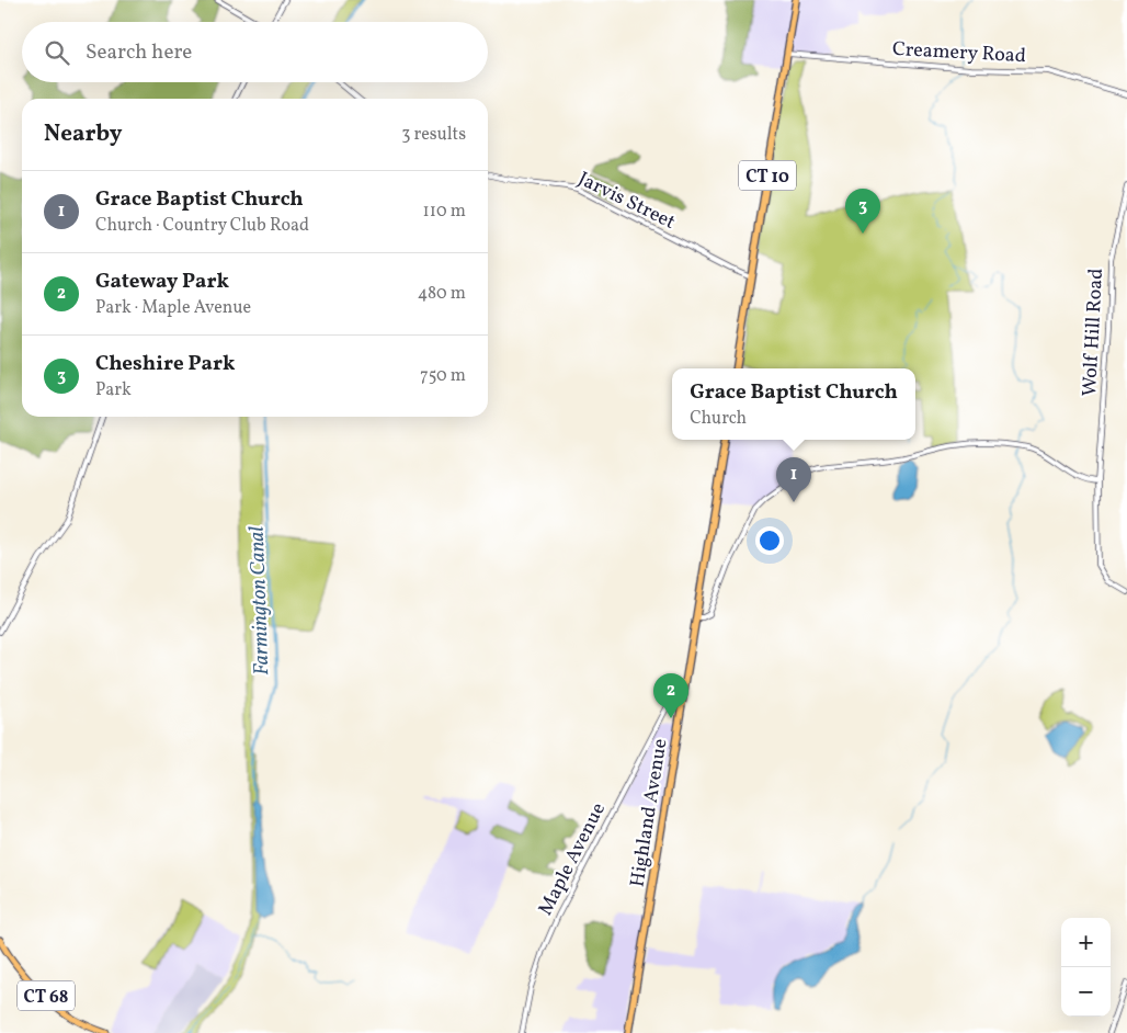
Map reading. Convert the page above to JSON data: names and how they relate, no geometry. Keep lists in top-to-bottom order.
{
  "streets": {
    "highway": ["CT 10", "Highland Avenue"],
    "main road": ["CT 68"],
    "street": [
      "Creamery Road",
      "Jarvis Street",
      "Wolf Hill Road",
      "Maple Avenue"
    ]
  },
  "crossings": [
    ["Creamery Road", "CT 10"],
    ["CT 10", "Jarvis Street"],
    ["Highland Avenue", "Maple Avenue"]
  ],
  "water": ["Farmington Canal"],
  "page": {
    "search": "Search here",
    "heading": ["Nearby", "3 results"],
    "list": [
      {
        "mark": "1",
        "name": "Grace Baptist Church",
        "note": "Church · Country Club Road",
        "value": "110 m"
      },
      {
        "mark": "2",
        "name": "Gateway Park",
        "note": "Park · Maple Avenue",
        "value": "480 m"
      },
      {
        "mark": "3",
        "name": "Cheshire Park",
        "note": "Park",
        "value": "750 m"
      }
    ],
    "pins": ["3", "1", "2"],
    "popup": ["Grace Baptist Church", "Church"],
    "map_buttons": ["+", "−"]
  }
}
